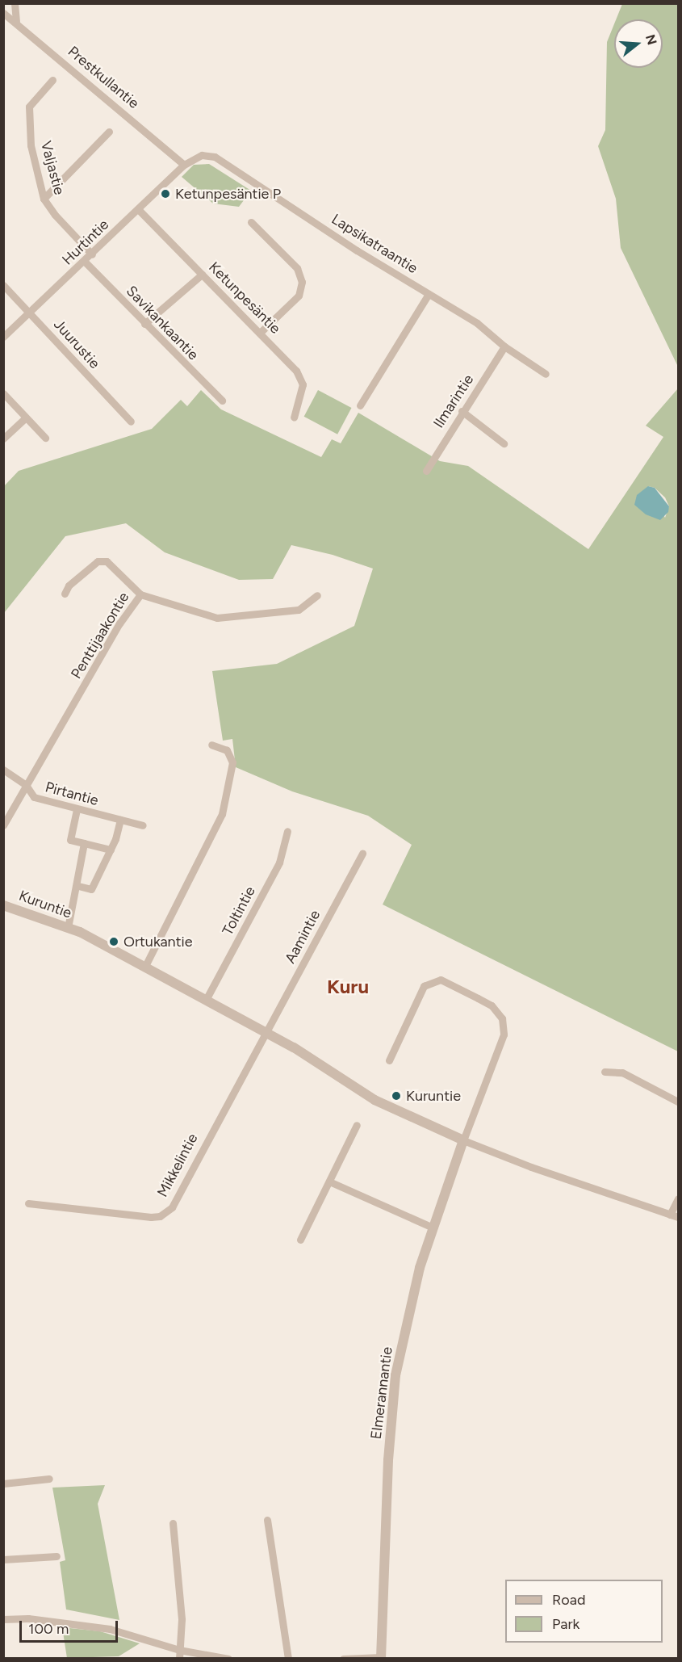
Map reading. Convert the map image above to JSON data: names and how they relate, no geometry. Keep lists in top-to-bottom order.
{
  "streets": {
    "street": [
      "Prestkullantie",
      "Valjastie",
      "Hurtintie",
      "Lapsikatraantie",
      "Ketunpesäntie",
      "Savikankaantie",
      "Juurustie",
      "Ilmarintie",
      "Penttijaakontie",
      "Pirtantie",
      "Kuruntie",
      "Toltintie",
      "Aamintie",
      "Mikkelintie",
      "Elmerannantie"
    ]
  },
  "crossings": [
    ["Prestkullantie", "Hurtintie"],
    ["Prestkullantie", "Lapsikatraantie"],
    ["Valjastie", "Hurtintie"],
    ["Hurtintie", "Lapsikatraantie"],
    ["Hurtintie", "Ketunpesäntie"],
    ["Hurtintie", "Savikankaantie"],
    ["Hurtintie", "Juurustie"],
    ["Lapsikatraantie", "Ilmarintie"],
    ["Penttijaakontie", "Pirtantie"],
    ["Kuruntie", "Toltintie"],
    ["Kuruntie", "Aamintie"],
    ["Kuruntie", "Mikkelintie"],
    ["Kuruntie", "Elmerannantie"],
    ["Aamintie", "Mikkelintie"]
  ],
  "districts": ["Kuru"],
  "places": ["Ketunpesäntie P", "Ortukantie", "Kuruntie"],
  "legend": ["Road", "Park"],
  "scale_bar": "100 m",
  "north": "right"
}
